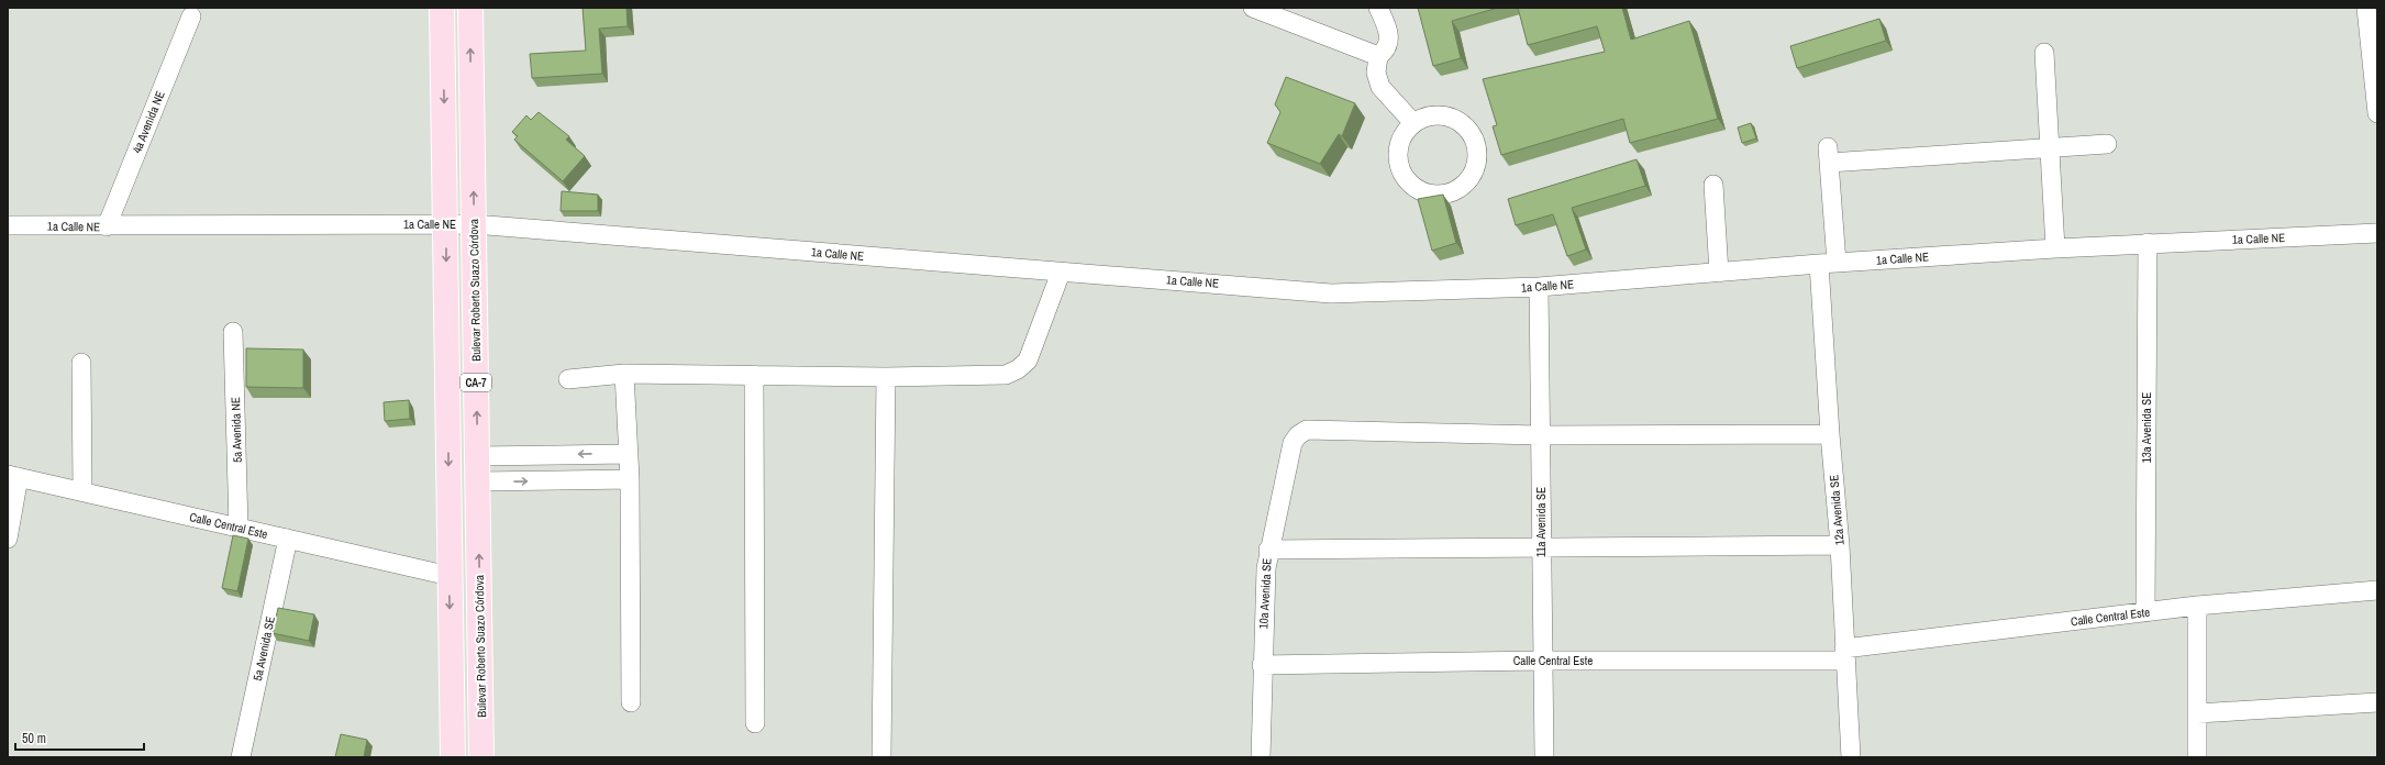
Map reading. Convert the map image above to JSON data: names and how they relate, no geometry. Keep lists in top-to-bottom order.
{
  "streets": {
    "main road": ["Bulevar Roberto Suazo Córdova", "CA-7"],
    "street": [
      "4a Avenida NE",
      "1a Calle NE",
      "13a Avenida SE",
      "5a Avenida NE",
      "12a Avenida SE",
      "11a Avenida SE",
      "Calle Central Este",
      "10a Avenida SE",
      "5a Avenida SE"
    ]
  },
  "crossings": [
    ["4a Avenida NE", "1a Calle NE"],
    ["1a Calle NE", "Bulevar Roberto Suazo Córdova"],
    ["1a Calle NE", "CA-7"],
    ["1a Calle NE", "13a Avenida SE"],
    ["1a Calle NE", "12a Avenida SE"],
    ["1a Calle NE", "11a Avenida SE"],
    ["CA-7", "Calle Central Este"],
    ["13a Avenida SE", "Calle Central Este"],
    ["5a Avenida NE", "Calle Central Este"],
    ["12a Avenida SE", "Calle Central Este"],
    ["11a Avenida SE", "Calle Central Este"],
    ["11a Avenida SE", "10a Avenida SE"],
    ["Calle Central Este", "10a Avenida SE"],
    ["Calle Central Este", "5a Avenida SE"]
  ],
  "scale_bar": "50 m"
}
